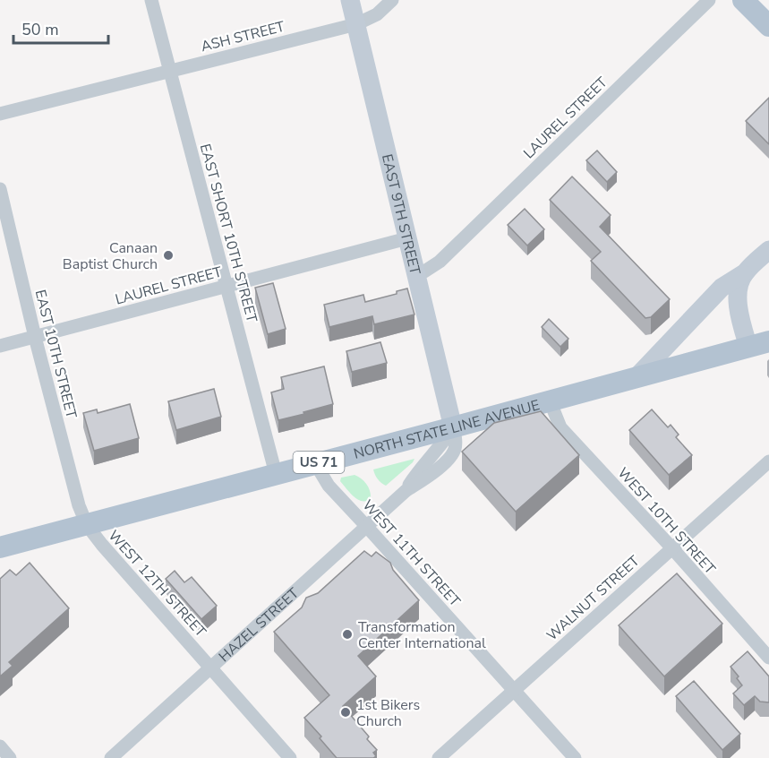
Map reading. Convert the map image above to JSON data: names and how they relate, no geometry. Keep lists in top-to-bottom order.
{
  "streets": {
    "main road": ["NORTH STATE LINE AVENUE", "US 71"],
    "street": [
      "ASH STREET",
      "LAUREL STREET",
      "EAST 9TH STREET",
      "EAST SHORT 10TH STREET",
      "EAST 10TH STREET",
      "WEST 10TH STREET",
      "WEST 11TH STREET",
      "WEST 12TH STREET",
      "WALNUT STREET",
      "HAZEL STREET"
    ]
  },
  "crossings": [
    ["ASH STREET", "EAST 9TH STREET"],
    ["ASH STREET", "EAST SHORT 10TH STREET"],
    ["LAUREL STREET", "EAST 9TH STREET"],
    ["LAUREL STREET", "EAST SHORT 10TH STREET"],
    ["LAUREL STREET", "EAST 10TH STREET"],
    ["EAST 9TH STREET", "NORTH STATE LINE AVENUE"],
    ["EAST 9TH STREET", "HAZEL STREET"],
    ["EAST SHORT 10TH STREET", "NORTH STATE LINE AVENUE"],
    ["EAST 10TH STREET", "NORTH STATE LINE AVENUE"],
    ["EAST 10TH STREET", "WEST 12TH STREET"],
    ["NORTH STATE LINE AVENUE", "WEST 10TH STREET"],
    ["NORTH STATE LINE AVENUE", "WEST 11TH STREET"],
    ["NORTH STATE LINE AVENUE", "WEST 12TH STREET"],
    ["NORTH STATE LINE AVENUE", "HAZEL STREET"],
    ["WEST 10TH STREET", "WALNUT STREET"],
    ["WEST 11TH STREET", "WALNUT STREET"],
    ["WEST 11TH STREET", "HAZEL STREET"],
    ["WEST 12TH STREET", "HAZEL STREET"]
  ],
  "places": ["Canaan Baptist Church", "Transformation Center International", "1st Bikers Church"],
  "scale_bar": "50 m"
}
